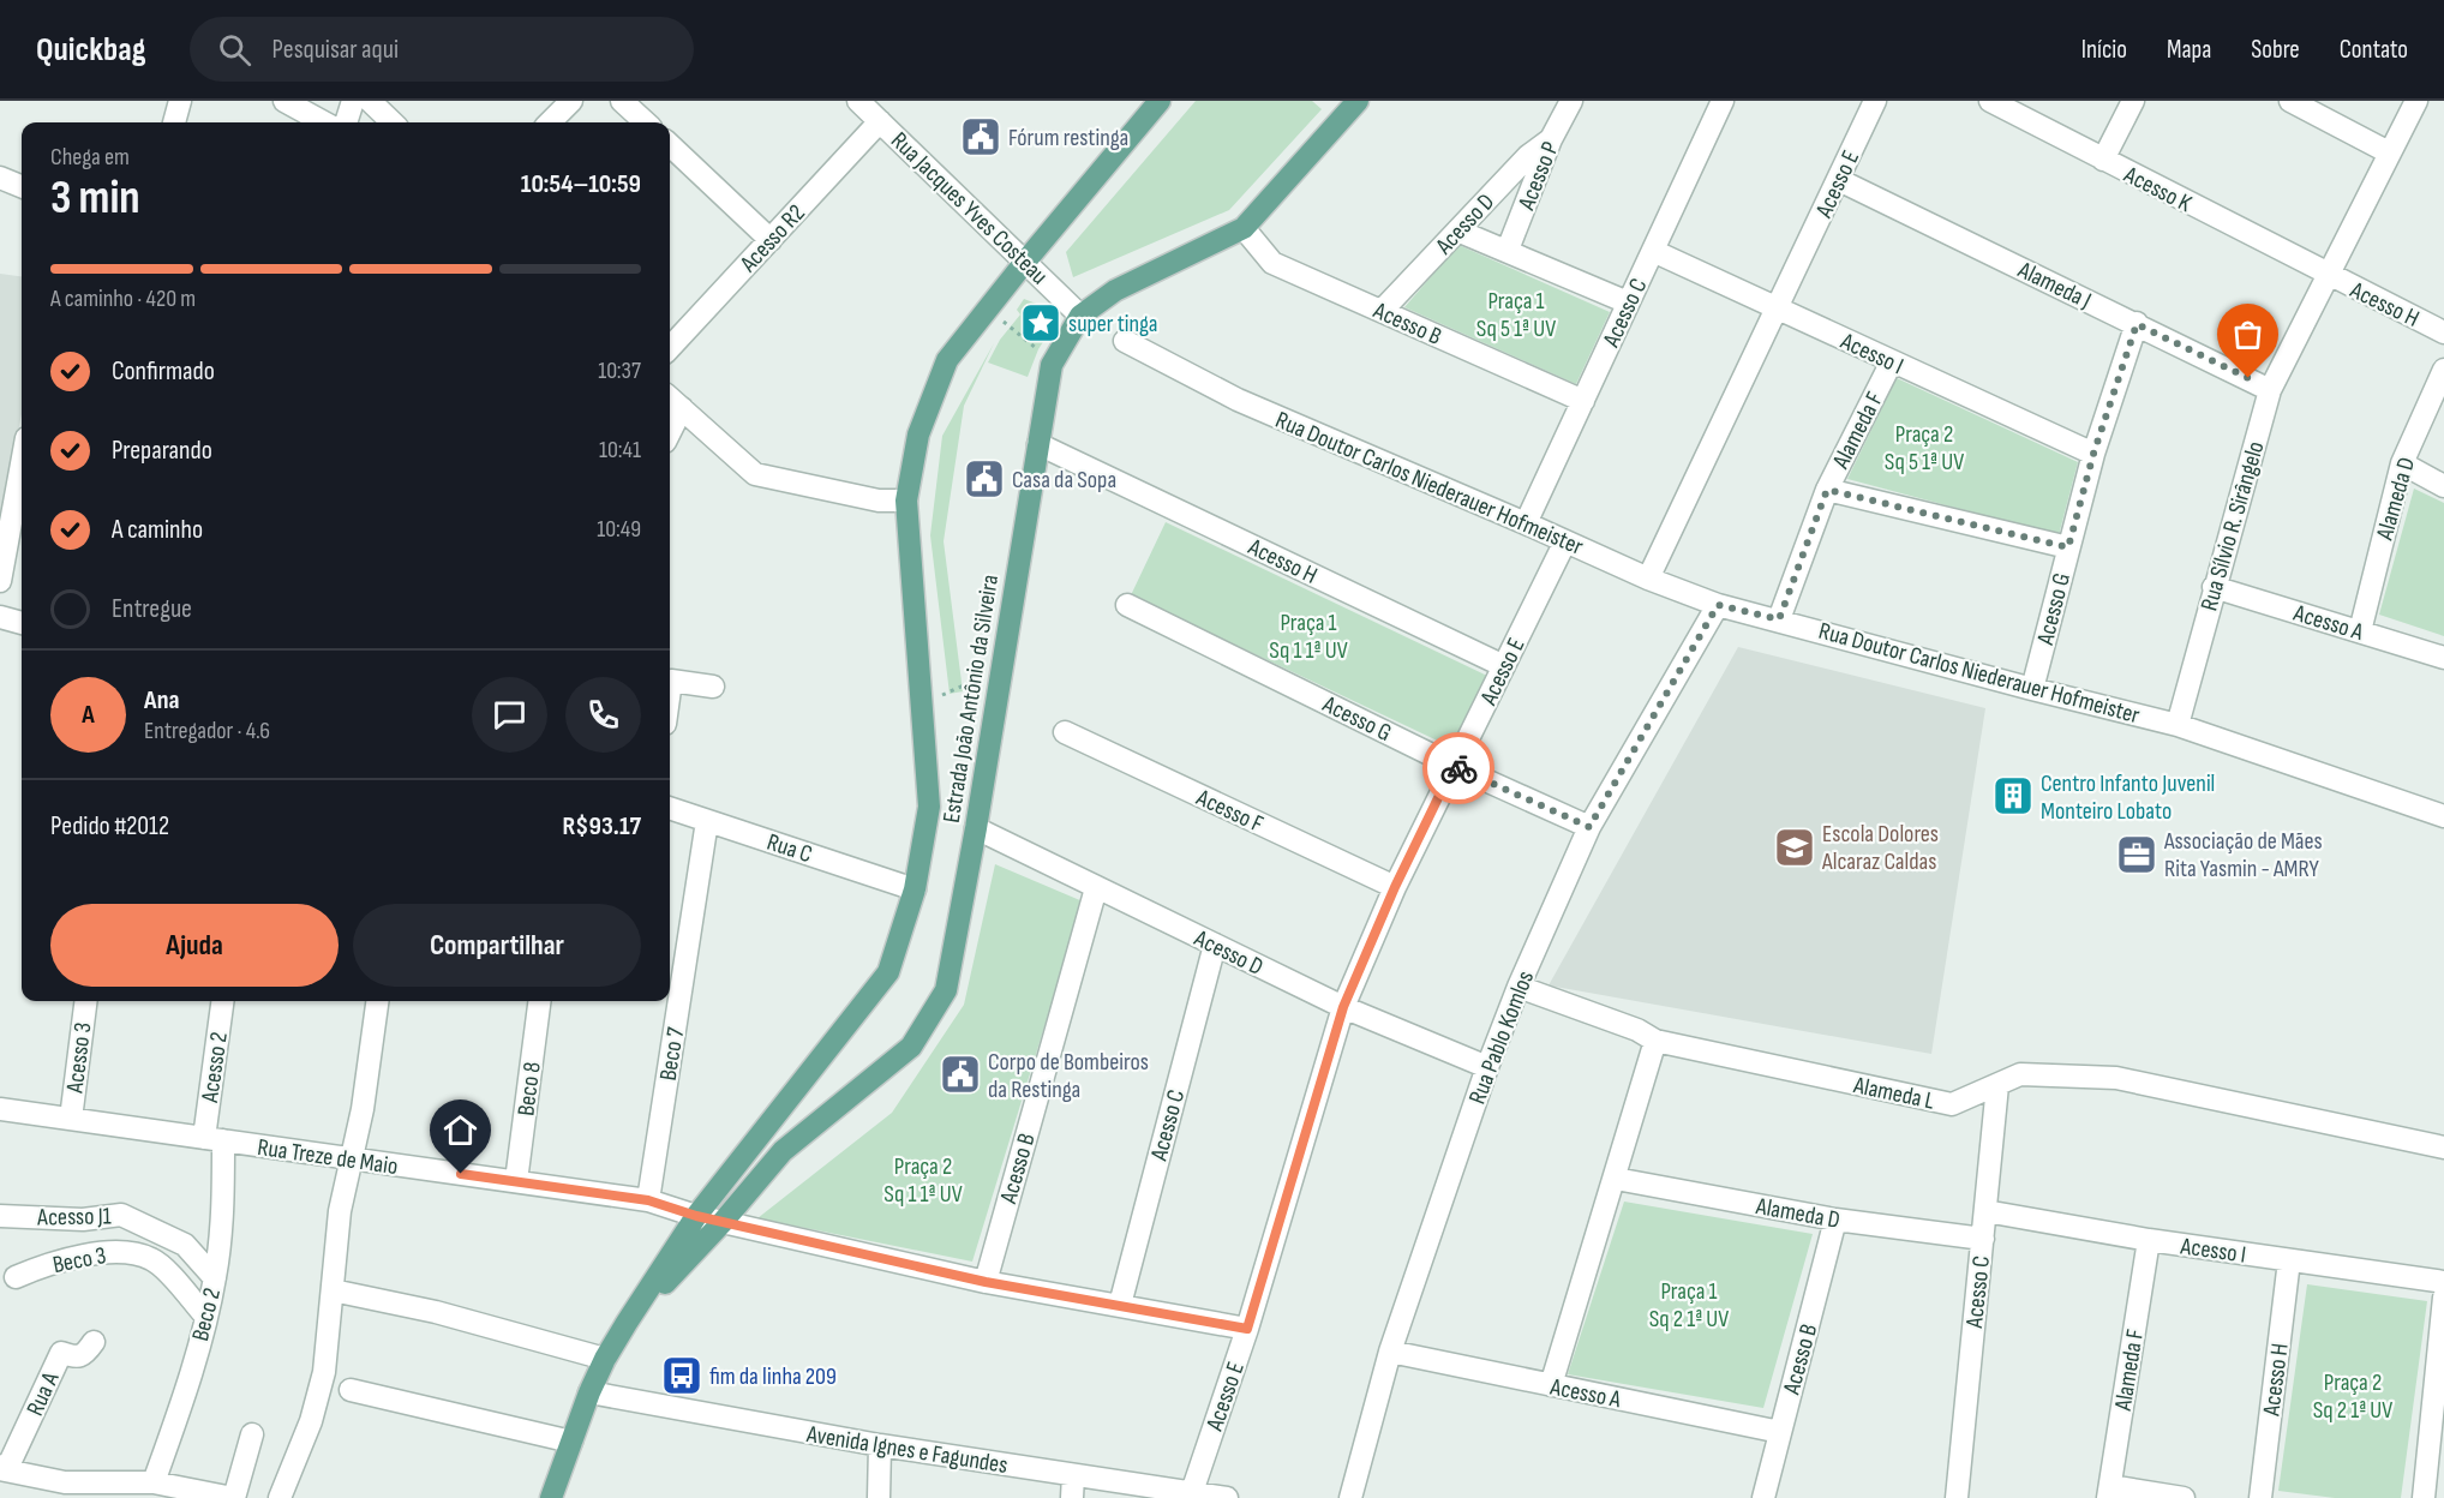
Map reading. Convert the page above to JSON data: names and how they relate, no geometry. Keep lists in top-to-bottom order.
{
  "streets": {
    "main road": ["Estrada João Antônio da Silveira"],
    "street": [
      "Acesso P",
      "Acesso E",
      "Acesso K",
      "Rua Jacques Yves Costeau",
      "Acesso D",
      "Acesso R2",
      "Alameda J",
      "Acesso H",
      "Acesso C",
      "Acesso B",
      "Acesso I",
      "Alameda F",
      "Rua Doutor Carlos Niederauer Hofmeister",
      "Alameda D",
      "Rua Sílvio R. Sirângelo",
      "Acesso G",
      "Acesso A",
      "Acesso F",
      "Rua C",
      "Rua Pablo Komlos",
      "Beco 7",
      "Acesso 3",
      "Acesso 2",
      "Beco 8",
      "Alameda L",
      "Rua Treze de Maio",
      "Acesso J1",
      "Beco 3",
      "Beco 2",
      "Rua A",
      "Avenida Ignes e Fagundes"
    ]
  },
  "crossings": [
    ["Acesso P", "Acesso D"],
    ["Acesso E", "Acesso D"],
    ["Acesso E", "Alameda J"],
    ["Acesso E", "Acesso H"],
    ["Acesso E", "Acesso I"],
    ["Acesso E", "Rua Doutor Carlos Niederauer Hofmeister"],
    ["Acesso E", "Acesso G"],
    ["Acesso E", "Acesso F"],
    ["Acesso E", "Rua Treze de Maio"],
    ["Acesso E", "Avenida Ignes e Fagundes"],
    ["Acesso K", "Acesso H"],
    ["Acesso K", "Rua Sílvio R. Sirângelo"],
    ["Rua Jacques Yves Costeau", "Acesso R2"],
    ["Rua Jacques Yves Costeau", "Estrada João Antônio da Silveira"],
    ["Acesso D", "Acesso C"],
    ["Acesso D", "Acesso B"],
    ["Acesso D", "Estrada João Antônio da Silveira"],
    ["Acesso D", "Rua Pablo Komlos"],
    ["Alameda J", "Rua Sílvio R. Sirângelo"],
    ["Alameda J", "Acesso G"],
    ["Acesso H", "Acesso I"],
    ["Acesso H", "Rua Sílvio R. Sirângelo"],
    ["Acesso H", "Estrada João Antônio da Silveira"],
    ["Acesso C", "Acesso B"],
    ["Acesso C", "Acesso I"],
    ["Acesso C", "Rua Doutor Carlos Niederauer Hofmeister"],
    ["Acesso C", "Alameda D"],
    ["Acesso C", "Alameda L"],
    ["Acesso C", "Rua Treze de Maio"],
    ["Acesso B", "Alameda D"],
    ["Acesso B", "Acesso A"],
    ["Acesso B", "Estrada João Antônio da Silveira"],
    ["Acesso B", "Rua Treze de Maio"],
    ["Acesso I", "Alameda F"],
    ["Acesso I", "Acesso G"],
    ["Alameda F", "Rua Doutor Carlos Niederauer Hofmeister"],
    ["Rua Doutor Carlos Niederauer Hofmeister", "Rua Sílvio R. Sirângelo"],
    ["Rua Doutor Carlos Niederauer Hofmeister", "Acesso G"],
    ["Rua Doutor Carlos Niederauer Hofmeister", "Rua Pablo Komlos"],
    ["Alameda D", "Acesso A"],
    ["Rua Sílvio R. Sirângelo", "Acesso A"],
    ["Acesso G", "Rua Pablo Komlos"],
    ["Acesso A", "Rua Pablo Komlos"],
    ["Estrada João Antônio da Silveira", "Rua C"],
    ["Estrada João Antônio da Silveira", "Rua Treze de Maio"],
    ["Estrada João Antônio da Silveira", "Avenida Ignes e Fagundes"],
    ["Rua C", "Beco 7"],
    ["Rua Pablo Komlos", "Alameda L"],
    ["Beco 7", "Rua Treze de Maio"],
    ["Acesso 3", "Rua Treze de Maio"],
    ["Acesso 2", "Rua Treze de Maio"],
    ["Acesso 2", "Beco 2"],
    ["Beco 8", "Rua Treze de Maio"],
    ["Rua Treze de Maio", "Beco 2"],
    ["Acesso J1", "Beco 2"],
    ["Beco 3", "Beco 2"]
  ],
  "parks": [
    "Praça 1 Sq 5 1ª UV",
    "Praça 2 Sq 5 1ª UV",
    "Praça 1 Sq 1 1ª UV",
    "Praça 2 Sq 1 1ª UV",
    "Praça 1 Sq 2 1ª UV",
    "Praça 2 Sq 2 1ª UV"
  ],
  "places": {
    "public building": ["Fórum restinga", "Casa da Sopa", "Corpo de Bombeiros da Restinga"],
    "place": ["super tinga"],
    "building": ["Centro Infanto Juvenil Monteiro Lobato"],
    "school or university": ["Escola Dolores Alcaraz Caldas"],
    "office": ["Associação de Mães Rita Yasmin - AMRY"],
    "bus stop": ["fim da linha 209"]
  },
  "page": {
    "header": "Quickbag",
    "search": "Pesquisar aqui",
    "nav": [
      "Início",
      "Mapa",
      "Sobre",
      "Contato"
    ],
    "heading": ["3 min", "Chega em", "10:54–10:59"],
    "panel": [
      "Ana",
      "Entregador · 4.6",
      "Pedido #2012",
      "R$93.17"
    ],
    "bar": "A caminho · 420 m",
    "list": [
      ["Confirmado", "10:37"],
      ["Preparando", "10:41"],
      ["A caminho", "10:49"],
      "Entregue"
    ],
    "round": "A",
    "buttons": ["Ajuda", "Compartilhar"]
  }
}
